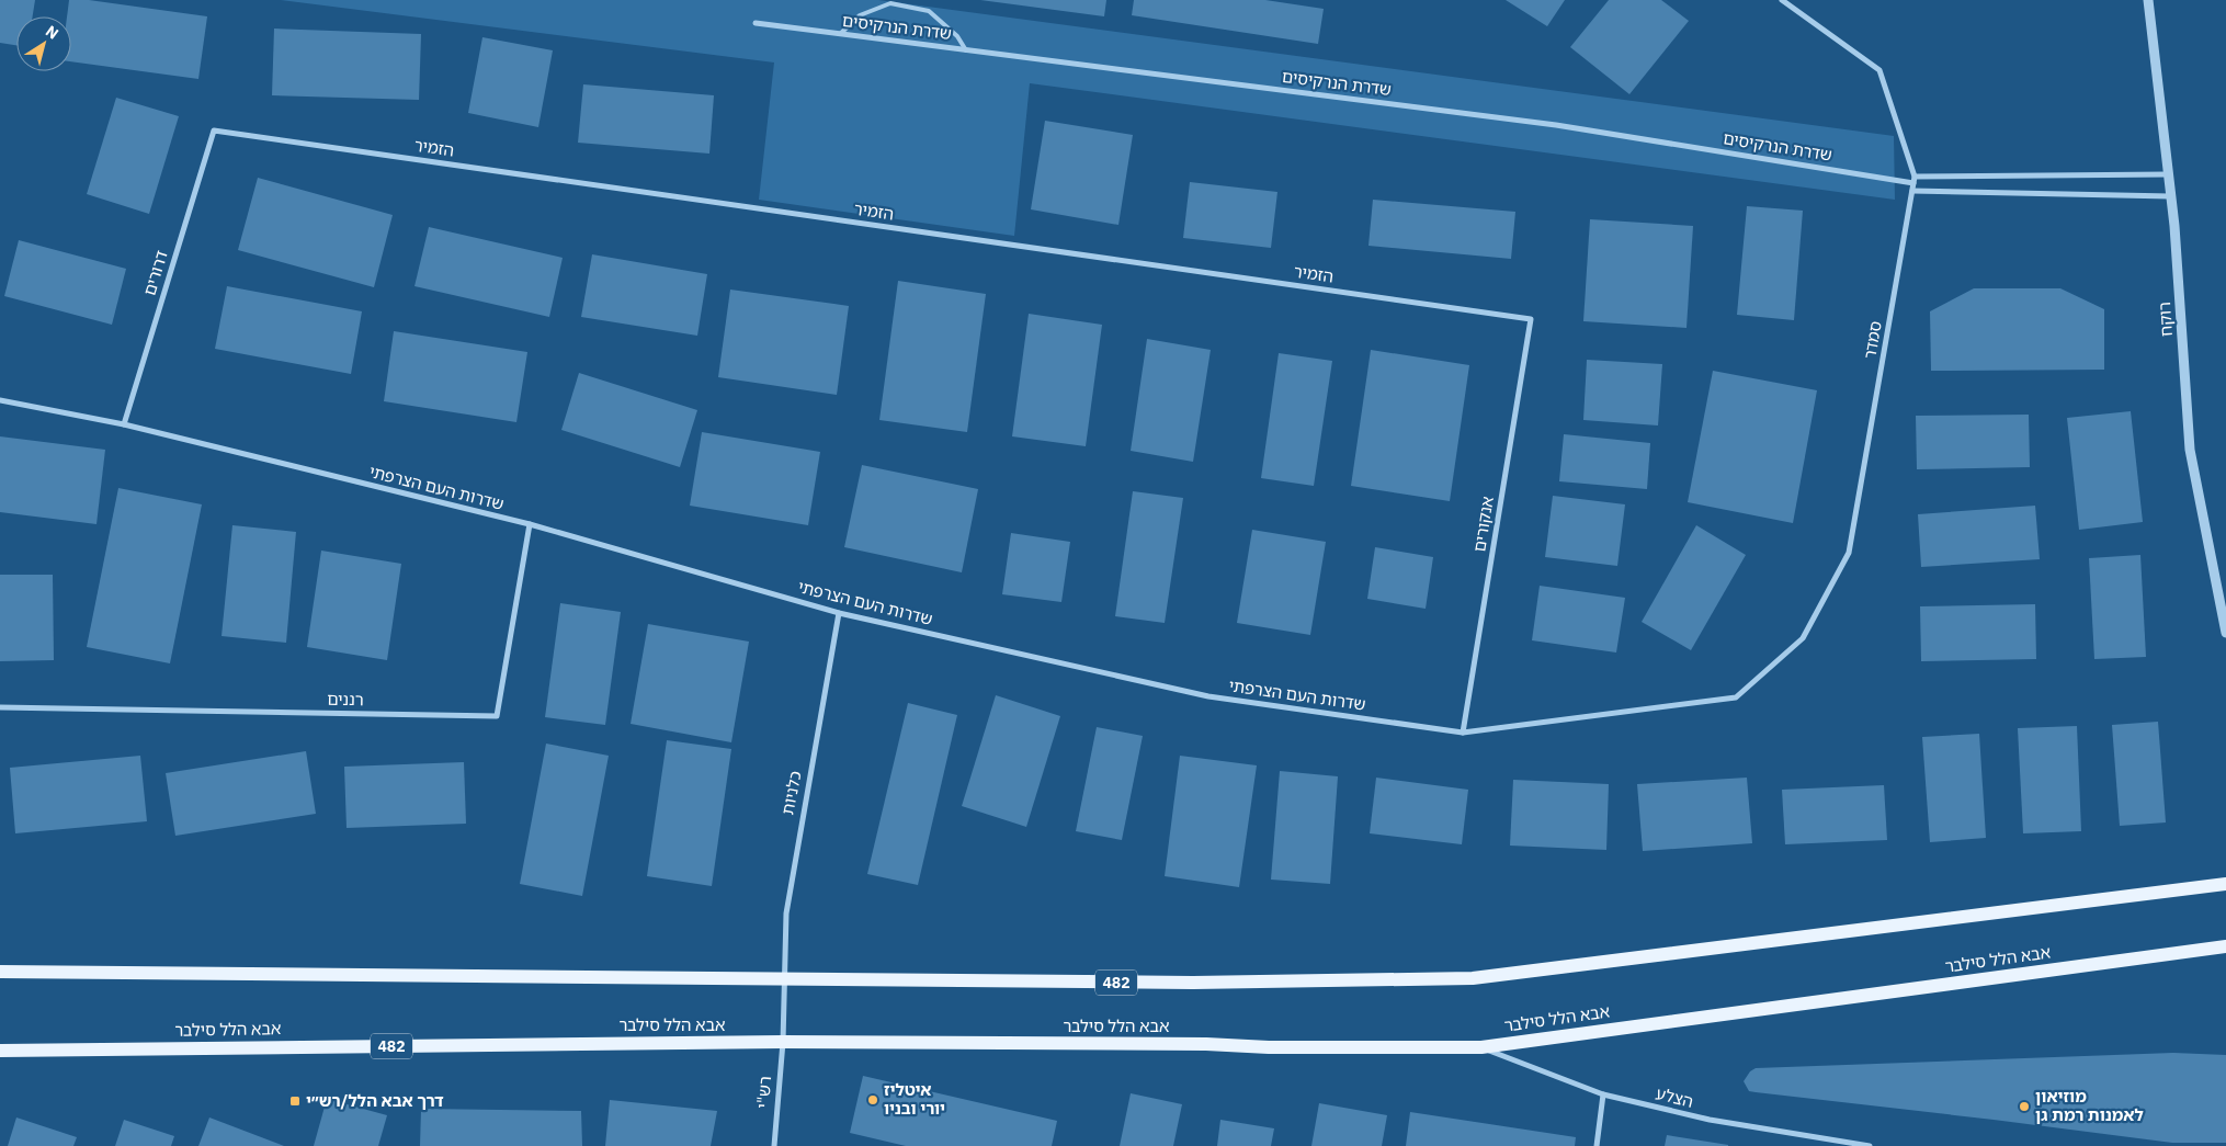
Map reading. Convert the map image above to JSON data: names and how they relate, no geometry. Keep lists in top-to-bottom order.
{
  "streets": {
    "main road": ["אבא הלל סילבר", "482"],
    "street": [
      "שדרת הנרקיסים",
      "הזמיר",
      "דרורים",
      "רוקח",
      "סמדר",
      "שדרות העם הצרפתי",
      "אנקורים",
      "רננים",
      "כלניות",
      "רש\"י",
      "הצלע"
    ]
  },
  "crossings": [
    ["שדרת הנרקיסים", "סמדר"],
    ["הזמיר", "דרורים"],
    ["הזמיר", "אנקורים"],
    ["דרורים", "שדרות העם הצרפתי"],
    ["סמדר", "שדרות העם הצרפתי"],
    ["שדרות העם הצרפתי", "אנקורים"],
    ["שדרות העם הצרפתי", "רננים"],
    ["שדרות העם הצרפתי", "כלניות"],
    ["כלניות", "אבא הלל סילבר"],
    ["כלניות", "482"],
    ["כלניות", "רש\"י"],
    ["אבא הלל סילבר", "רש\"י"],
    ["אבא הלל סילבר", "הצלע"]
  ],
  "places": {
    "other": ["איטליז יורי ובניו", "מוזיאון לאמנות רמת גן"],
    "transit": ["דרך אבא הלל/רש״י"]
  },
  "north": "top right"
}
